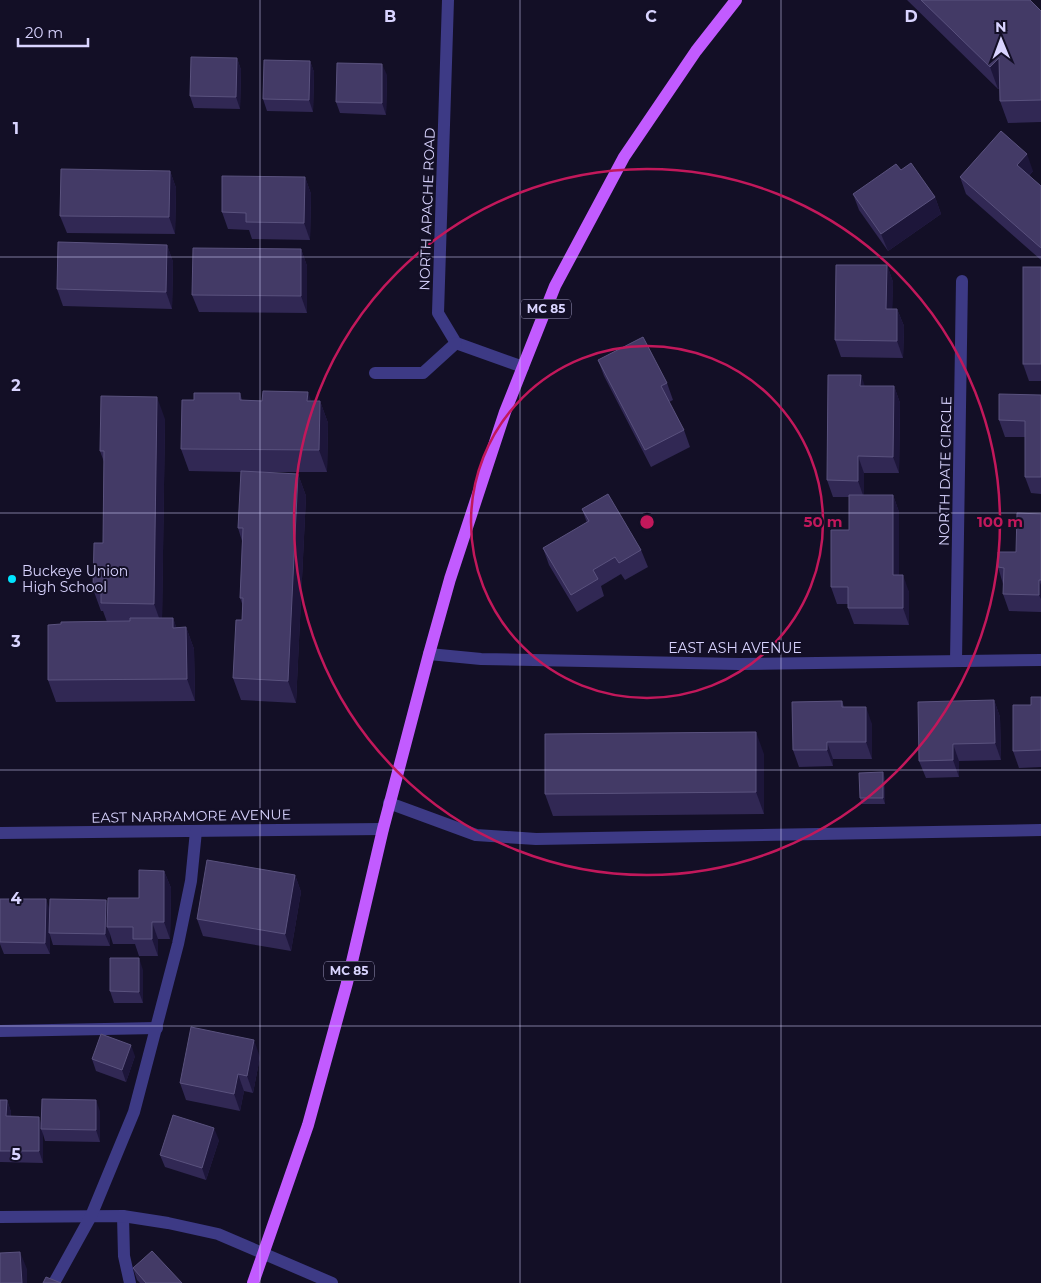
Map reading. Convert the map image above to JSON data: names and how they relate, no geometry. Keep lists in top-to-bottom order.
{
  "streets": {
    "main road": ["MC 85"],
    "street": [
      "NORTH APACHE ROAD",
      "NORTH DATE CIRCLE",
      "EAST ASH AVENUE",
      "EAST NARRAMORE AVENUE"
    ]
  },
  "crossings": [
    ["MC 85", "EAST ASH AVENUE"],
    ["MC 85", "EAST NARRAMORE AVENUE"],
    ["NORTH DATE CIRCLE", "EAST ASH AVENUE"]
  ],
  "places": ["Buckeye Union High School"],
  "scale_bar": "20 m",
  "north": "top",
  "grid": {
    "columns": ["B", "C", "D"],
    "rows": [
      "1",
      "2",
      "3",
      "4",
      "5"
    ]
  },
  "rings": ["50 m", "100 m"]
}
